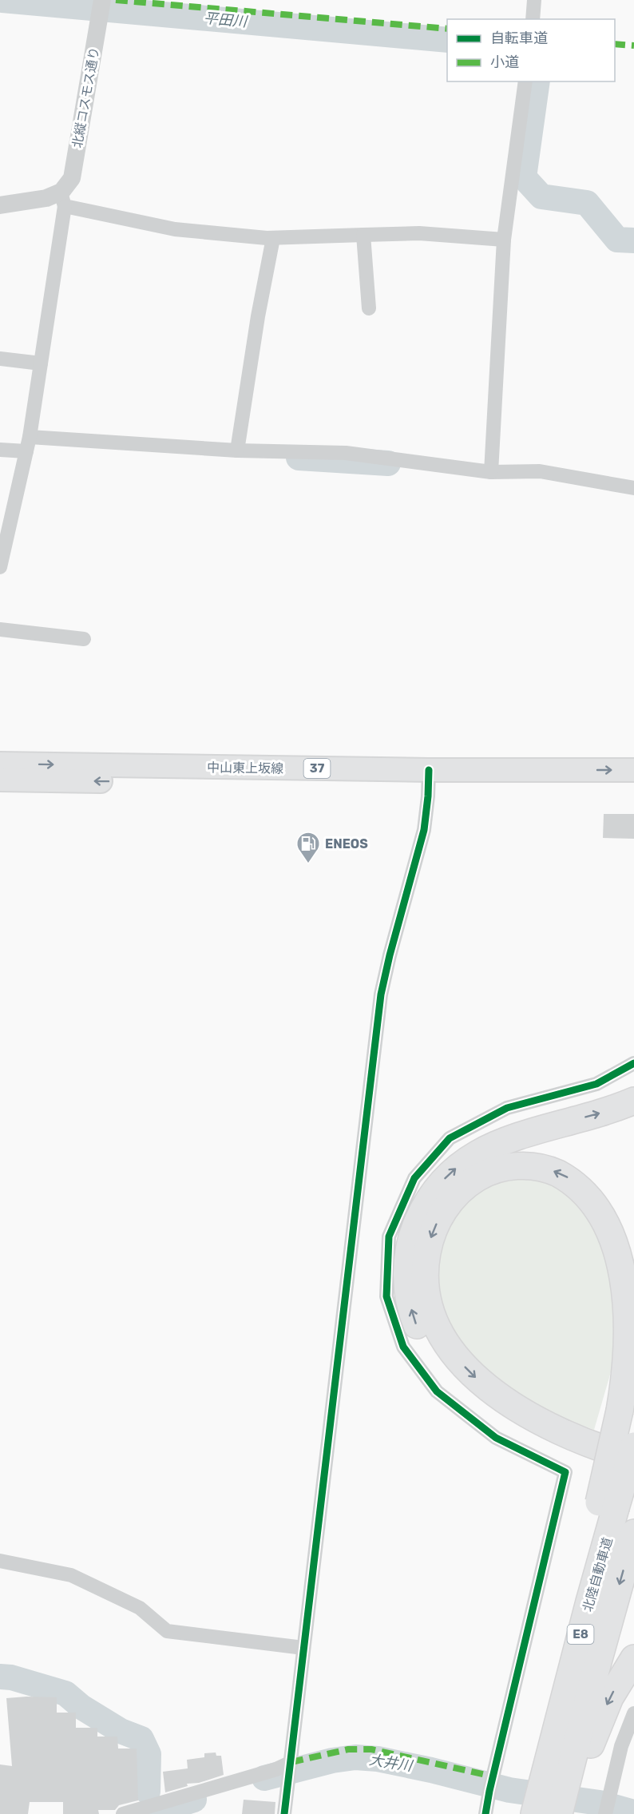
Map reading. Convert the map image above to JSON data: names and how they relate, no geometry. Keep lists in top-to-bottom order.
{
  "streets": {
    "highway": ["北陸自動車道", "E8"],
    "main road": ["中山東上坂線", "37"],
    "street": ["北縦コスモス通り"]
  },
  "water": ["平田川", "大井川"],
  "places": {
    "fuel station": ["ENEOS"]
  },
  "legend": ["自転車道", "小道"]
}
